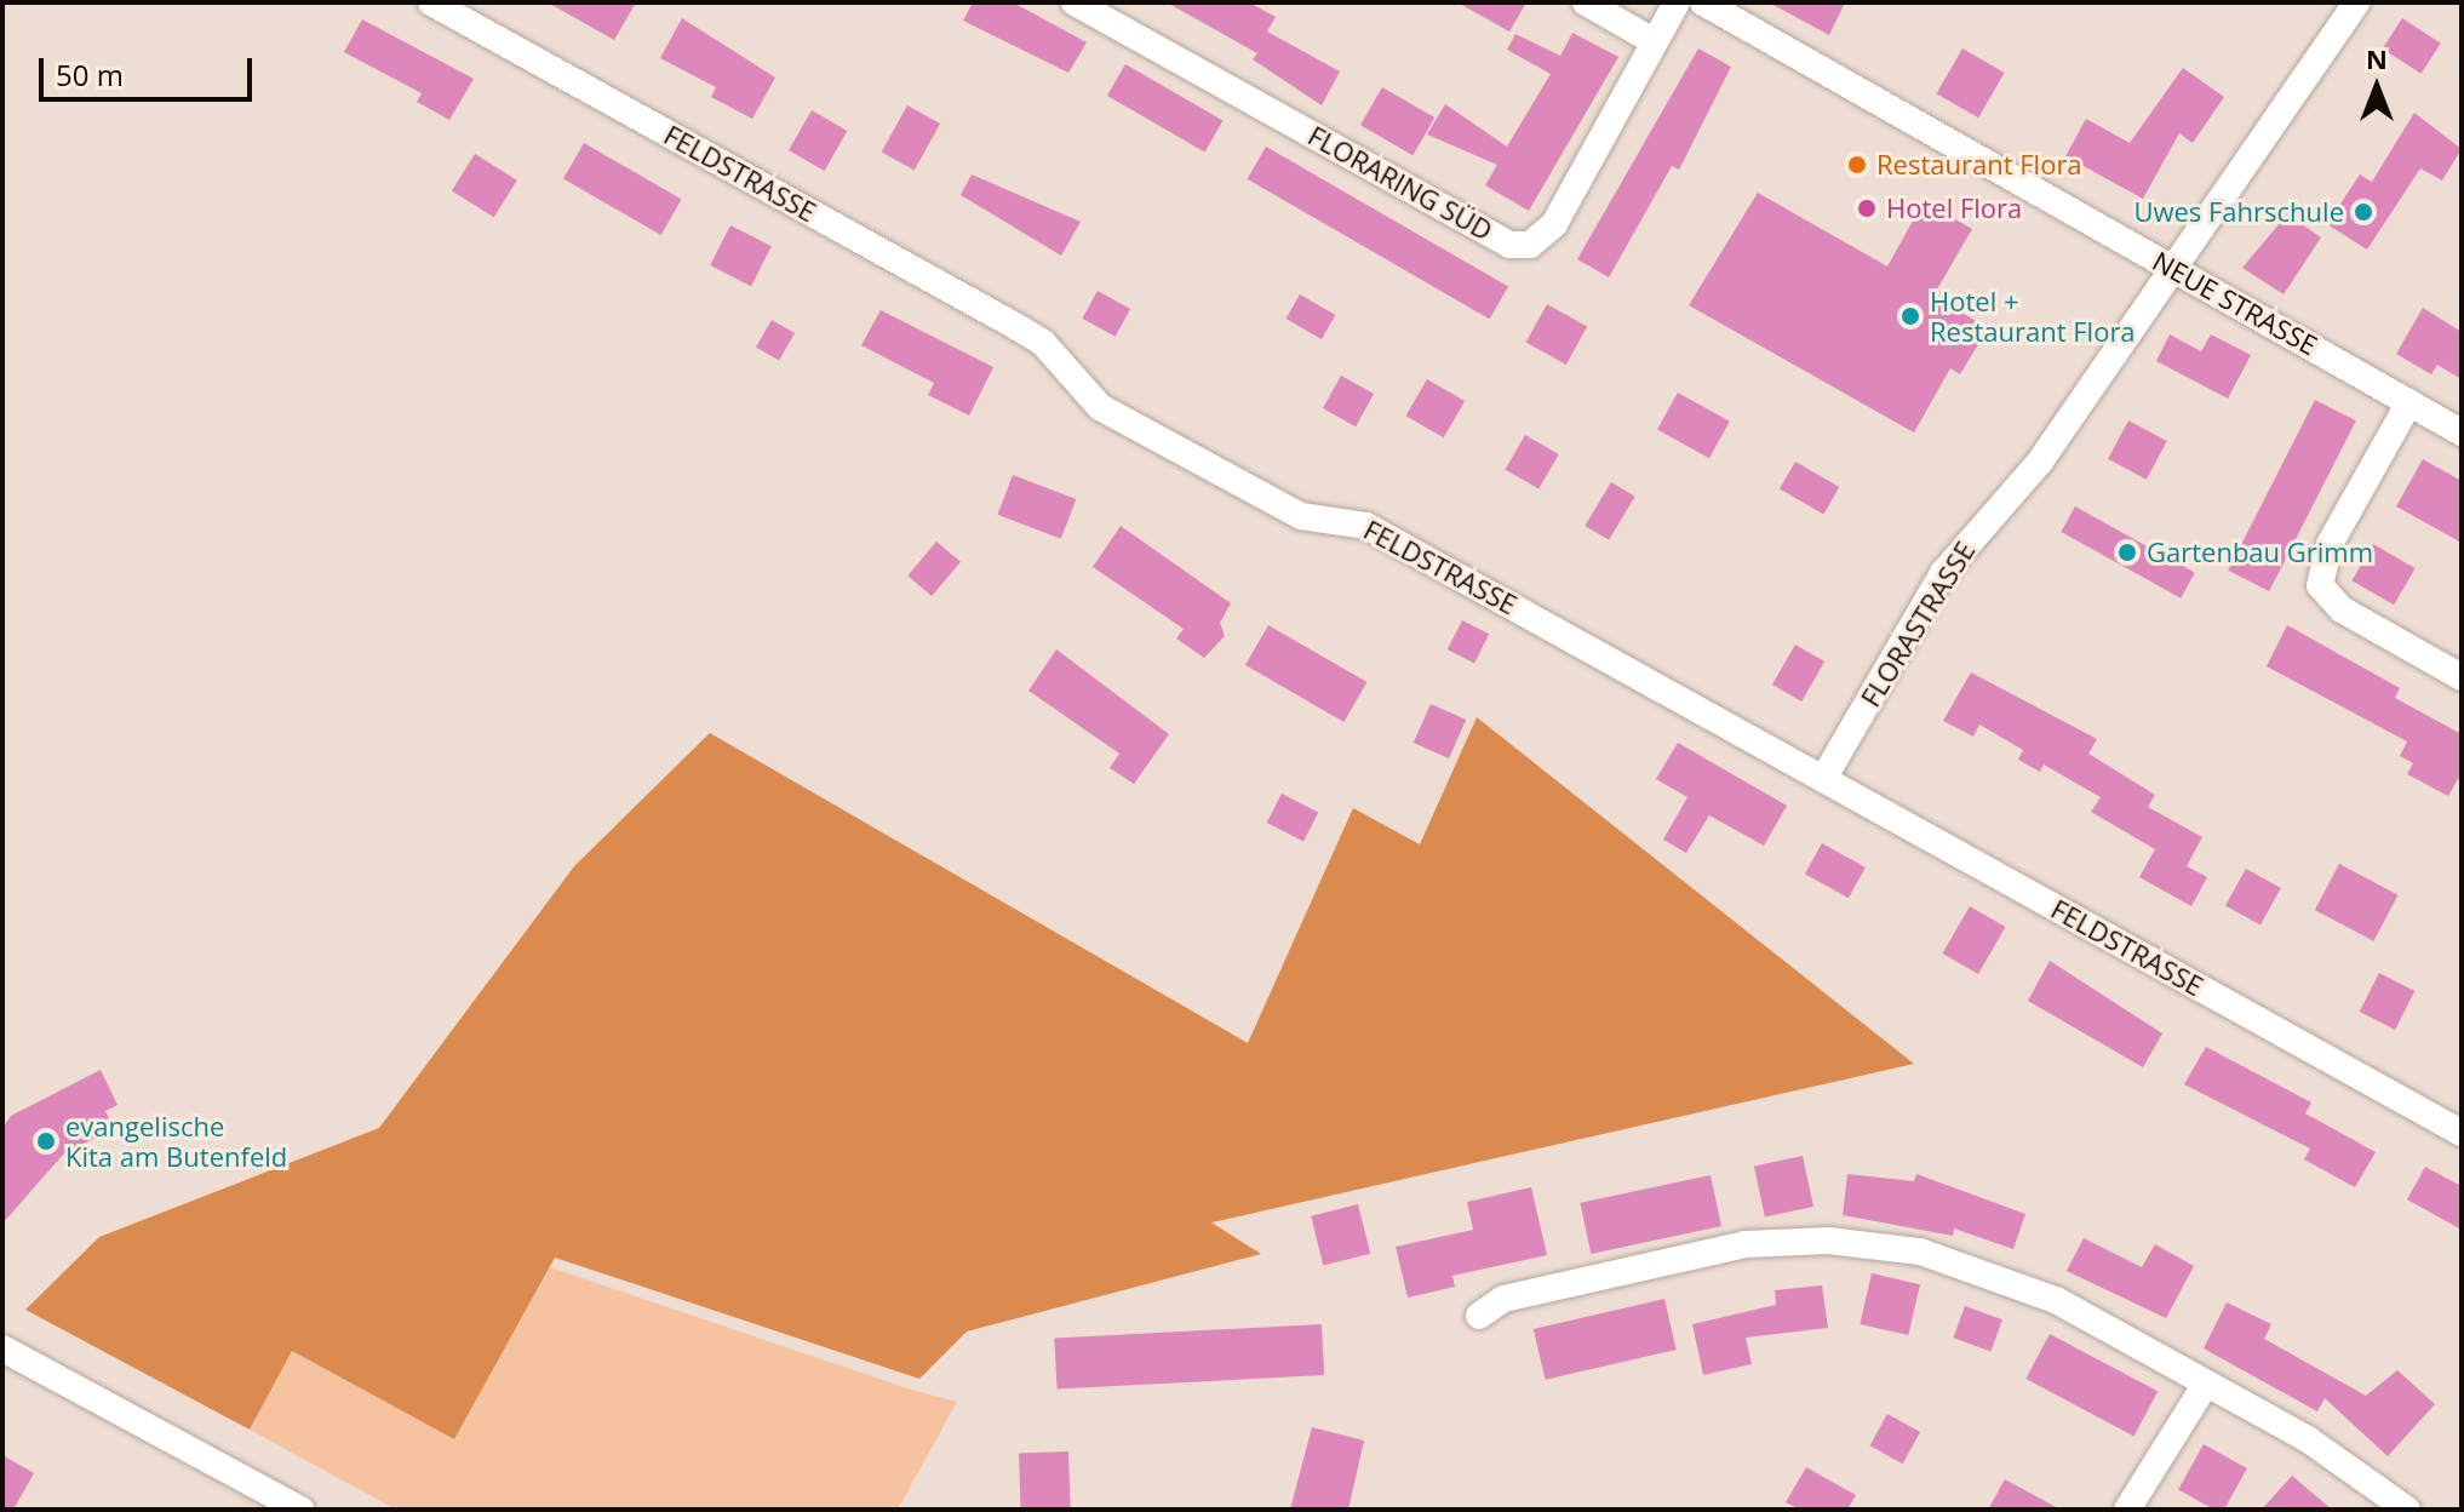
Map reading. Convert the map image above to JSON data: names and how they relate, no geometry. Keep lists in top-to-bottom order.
{
  "streets": {
    "street": [
      "FELDSTRASSE",
      "FLORARING SÜD",
      "NEUE STRASSE",
      "FLORASTRASSE"
    ]
  },
  "crossings": [
    ["FELDSTRASSE", "FLORASTRASSE"],
    ["NEUE STRASSE", "FLORASTRASSE"]
  ],
  "places": [
    "Restaurant Flora",
    "Hotel Flora",
    "Uwes Fahrschule",
    "Hotel + Restaurant Flora",
    "Gartenbau Grimm",
    "evangelische Kita am Butenfeld"
  ],
  "scale_bar": "50 m",
  "north": "top"
}
